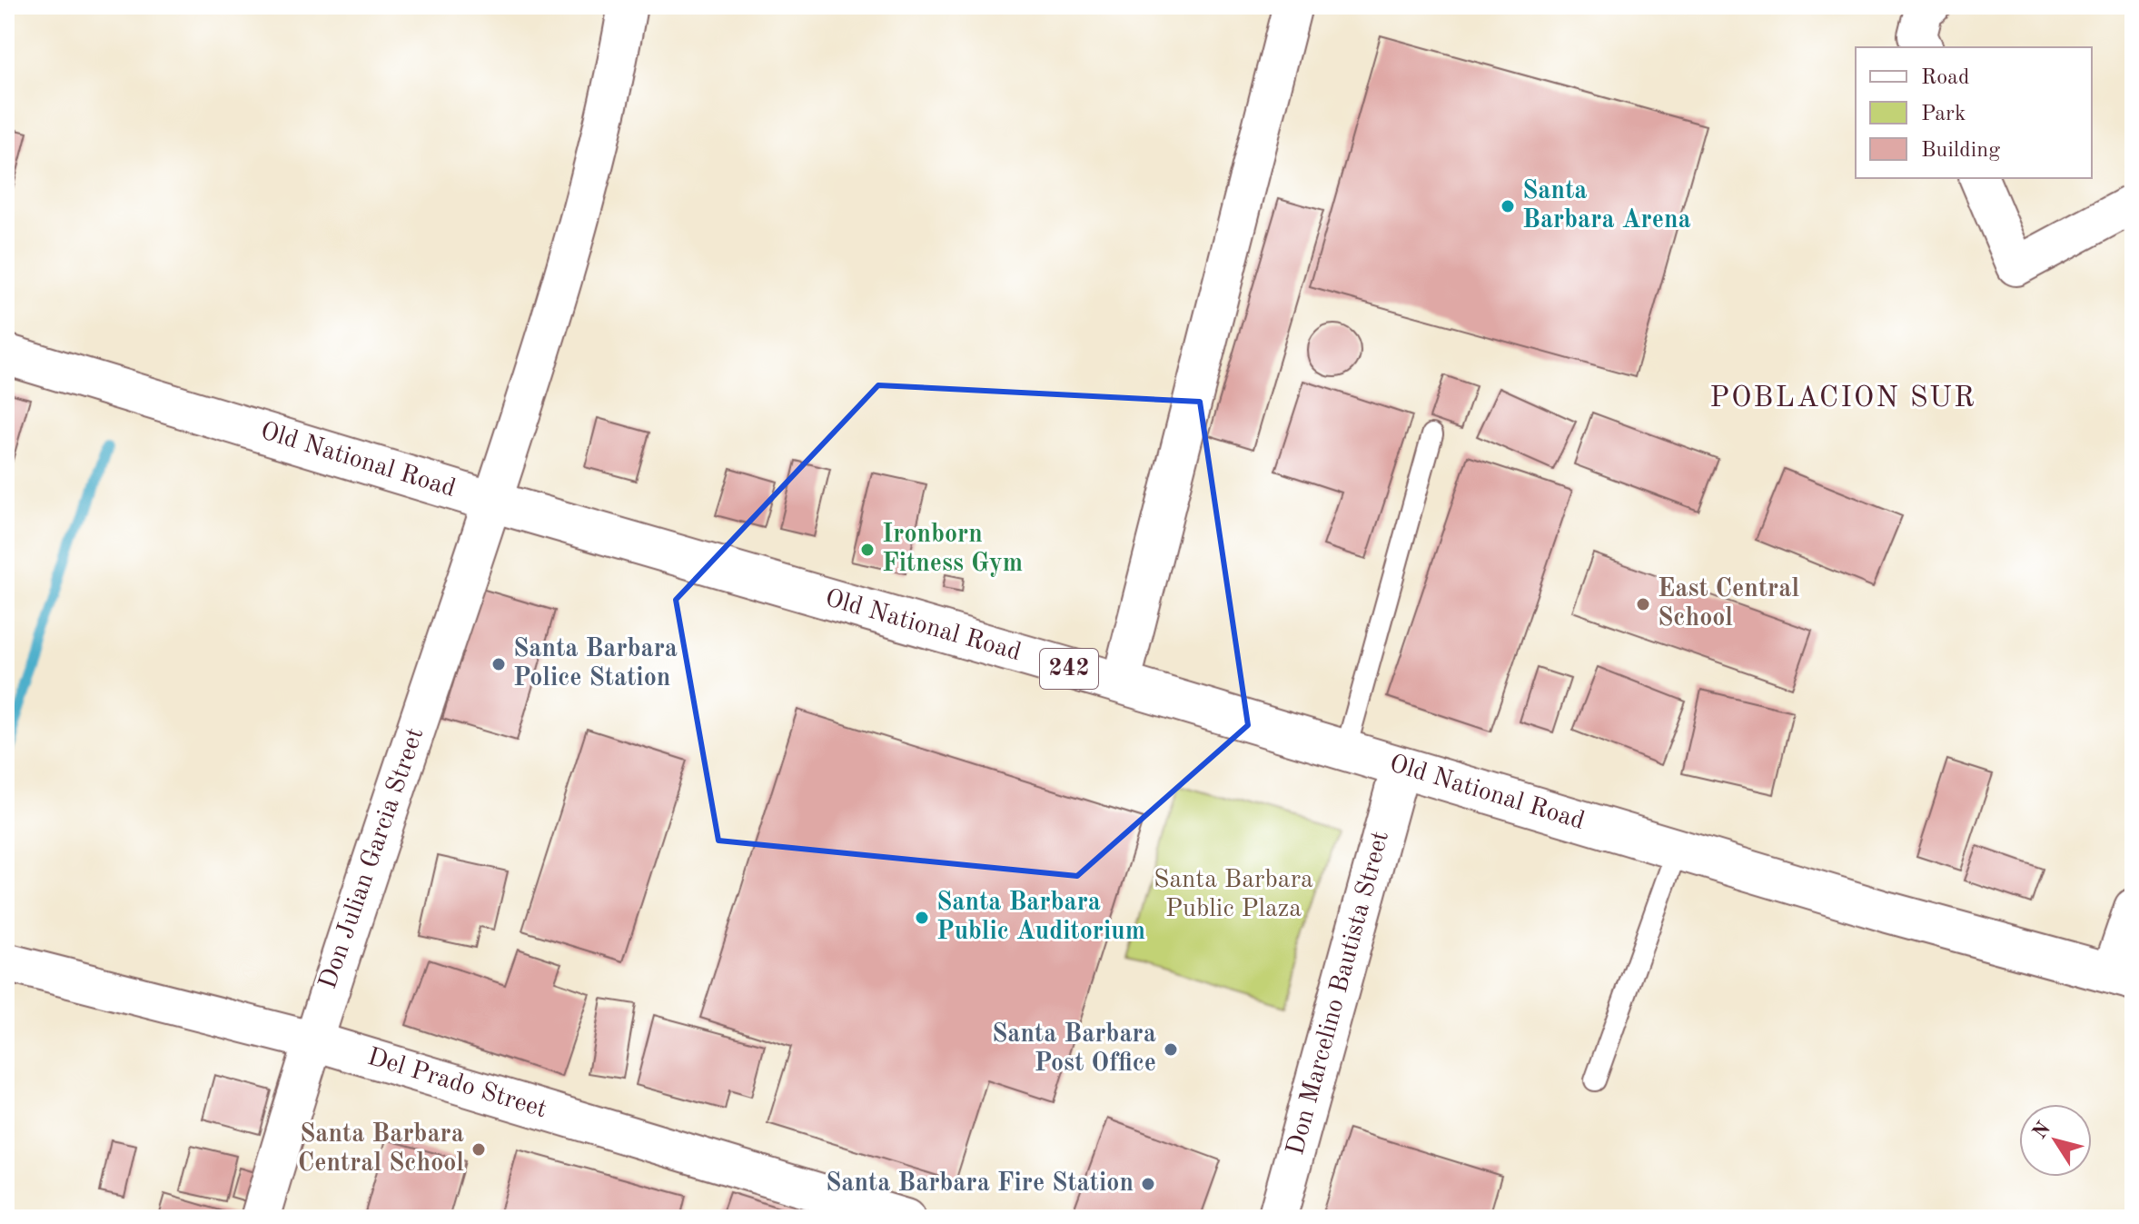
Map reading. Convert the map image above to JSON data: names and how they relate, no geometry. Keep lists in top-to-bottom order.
{
  "streets": {
    "main road": ["Old National Road", "242"],
    "street": ["Don Julian Garcia Street", "Don Marcelino Bautista Street", "Del Prado Street"]
  },
  "crossings": [
    ["Old National Road", "Don Julian Garcia Street"],
    ["Old National Road", "Don Marcelino Bautista Street"],
    ["Don Julian Garcia Street", "Del Prado Street"]
  ],
  "districts": ["POBLACION SUR"],
  "parks": ["Santa Barbara Public Plaza"],
  "places": [
    "Santa Barbara Arena",
    "Ironborn Fitness Gym",
    "East Central School",
    "Santa Barbara Police Station",
    "Santa Barbara Public Auditorium",
    "Santa Barbara Post Office",
    "Santa Barbara Central School",
    "Santa Barbara Fire Station"
  ],
  "legend": ["Road", "Park", "Building"],
  "north": "top left"
}
